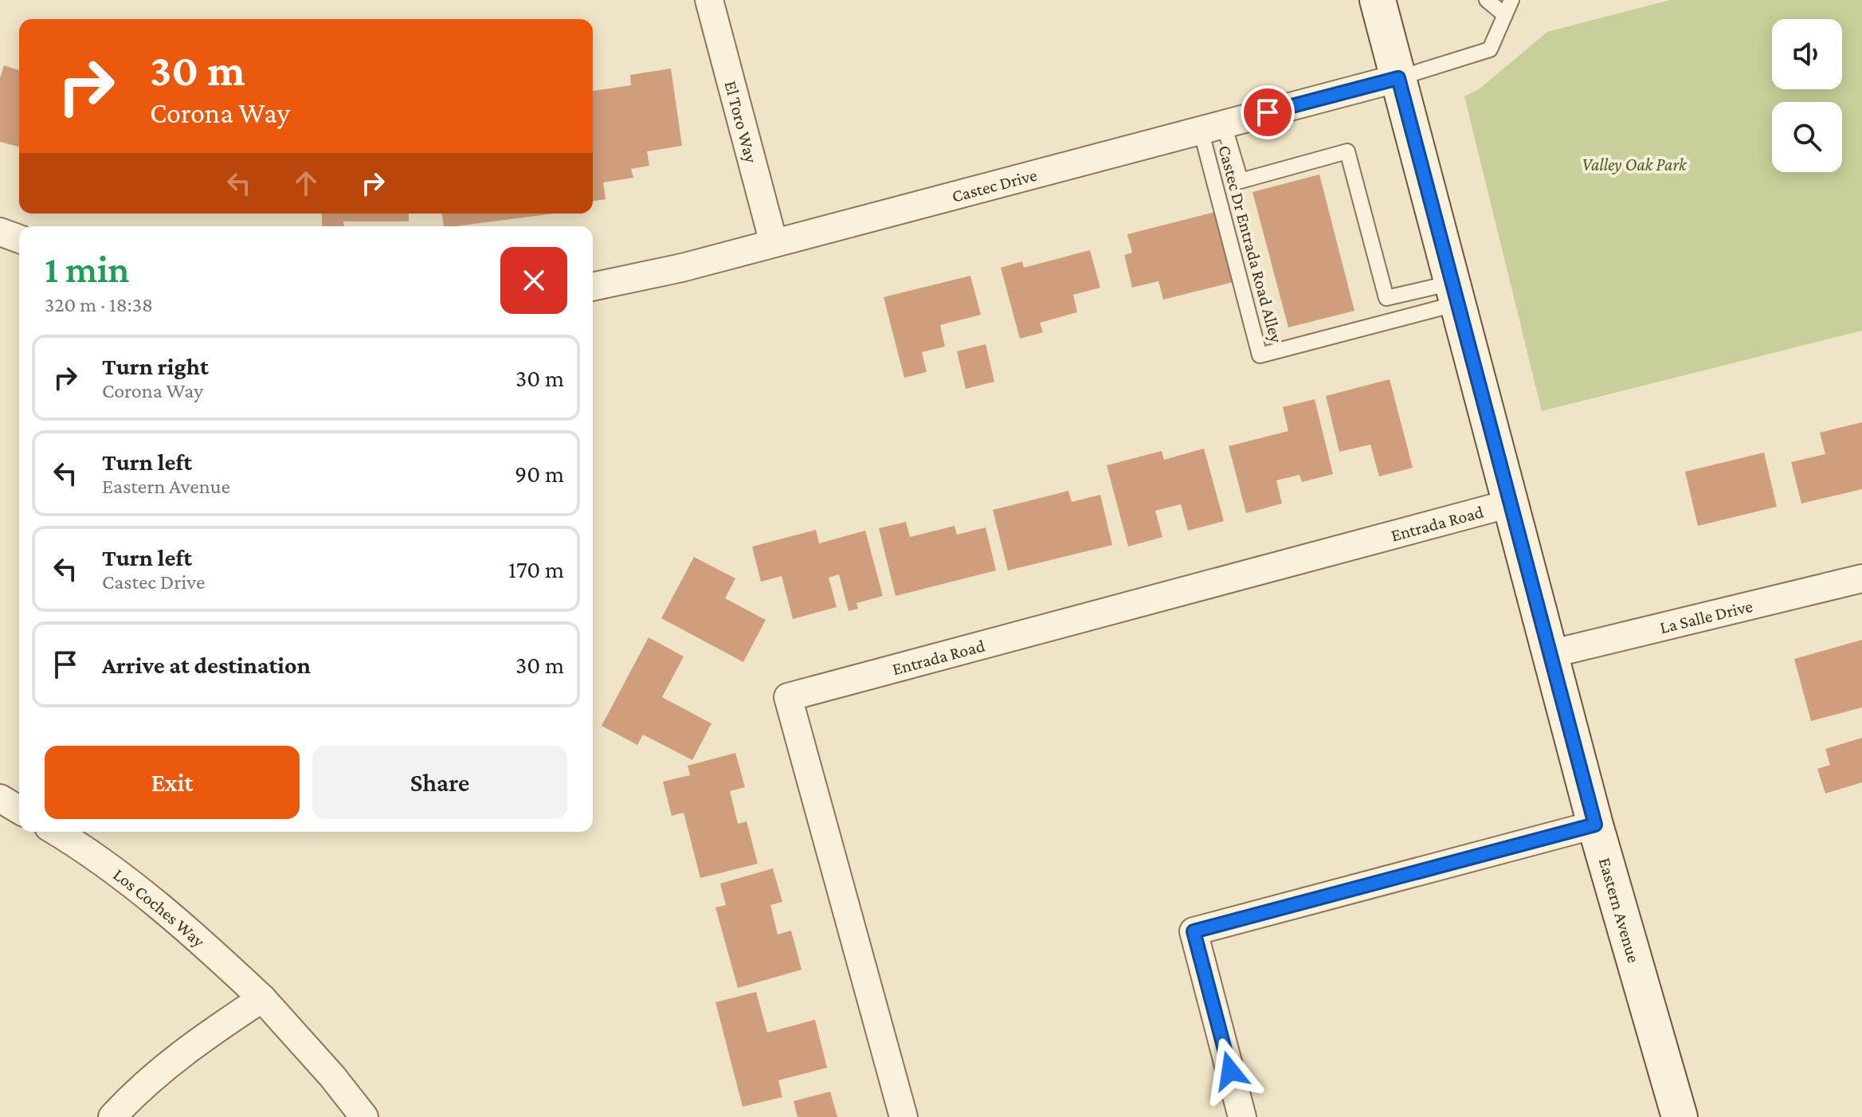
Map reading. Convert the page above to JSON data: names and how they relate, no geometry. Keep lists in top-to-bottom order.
{
  "streets": {
    "main road": ["Eastern Avenue"],
    "street": [
      "El Toro Way",
      "Castec Drive",
      "Entrada Road",
      "La Salle Drive",
      "Los Coches Way"
    ],
    "lane": ["Castec Dr Entrada Road Alley"]
  },
  "crossings": [
    ["El Toro Way", "Castec Drive"],
    ["Castec Drive", "Castec Dr Entrada Road Alley"],
    ["Castec Drive", "Eastern Avenue"],
    ["Castec Dr Entrada Road Alley", "Eastern Avenue"],
    ["Entrada Road", "Eastern Avenue"],
    ["La Salle Drive", "Eastern Avenue"]
  ],
  "parks": ["Valley Oak Park"],
  "page": {
    "turn": ["30 m", "Corona Way"],
    "heading": ["1 min", "320 m · 18:38"],
    "list": [
      {
        "name": "Turn right",
        "note": "Corona Way",
        "value": "30 m"
      },
      {
        "name": "Turn left",
        "note": "Eastern Avenue",
        "value": "90 m"
      },
      {
        "name": "Turn left",
        "note": "Castec Drive",
        "value": "170 m"
      },
      {
        "name": "Arrive at destination",
        "value": "30 m"
      }
    ],
    "buttons": ["Exit", "Share"]
  }
}
